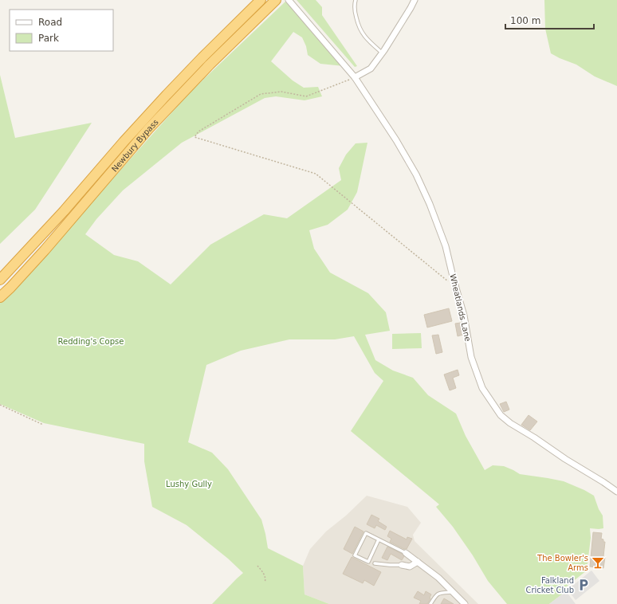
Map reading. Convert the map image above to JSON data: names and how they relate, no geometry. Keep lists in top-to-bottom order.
{
  "streets": {
    "highway": ["Newbury Bypass"],
    "street": ["Wheatlands Lane"]
  },
  "parks": ["Redding's Copse", "Lushy Gully"],
  "places": {
    "bar": ["The Bowler's Arms"],
    "parking": ["Falkland Cricket Club"]
  },
  "legend": ["Road", "Park"],
  "scale_bar": "100 m"
}
